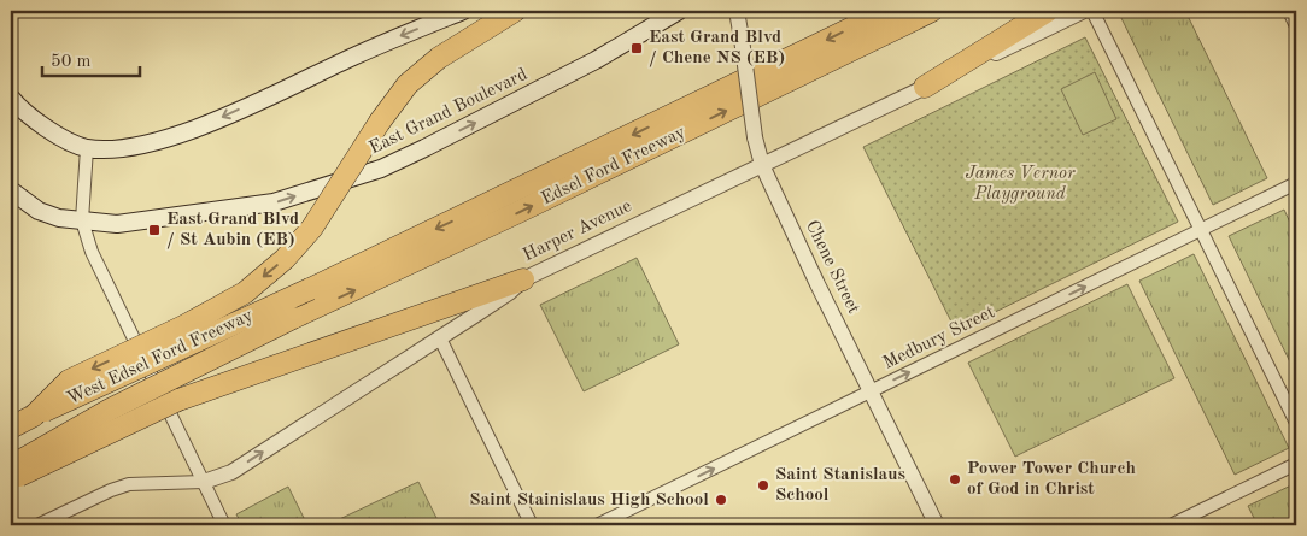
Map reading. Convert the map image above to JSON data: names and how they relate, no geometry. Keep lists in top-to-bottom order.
{
  "streets": {
    "highway": ["Edsel Ford Freeway", "West Edsel Ford Freeway"],
    "main road": ["East Grand Boulevard"],
    "street": ["Harper Avenue", "Chene Street", "Medbury Street"]
  },
  "crossings": [
    ["Edsel Ford Freeway", "West Edsel Ford Freeway"],
    ["Harper Avenue", "Chene Street"],
    ["Chene Street", "Medbury Street"]
  ],
  "one_way": ["Medbury Street"],
  "parks": ["James Vernor Playground"],
  "places": {
    "transit": ["East Grand Blvd / Chene NS (EB)", "East Grand Blvd / St Aubin (EB)"],
    "other": ["Power Tower Church of God in Christ", "Saint Stanislaus School", "Saint Stainislaus High School"]
  },
  "scale_bar": "50 m"
}
